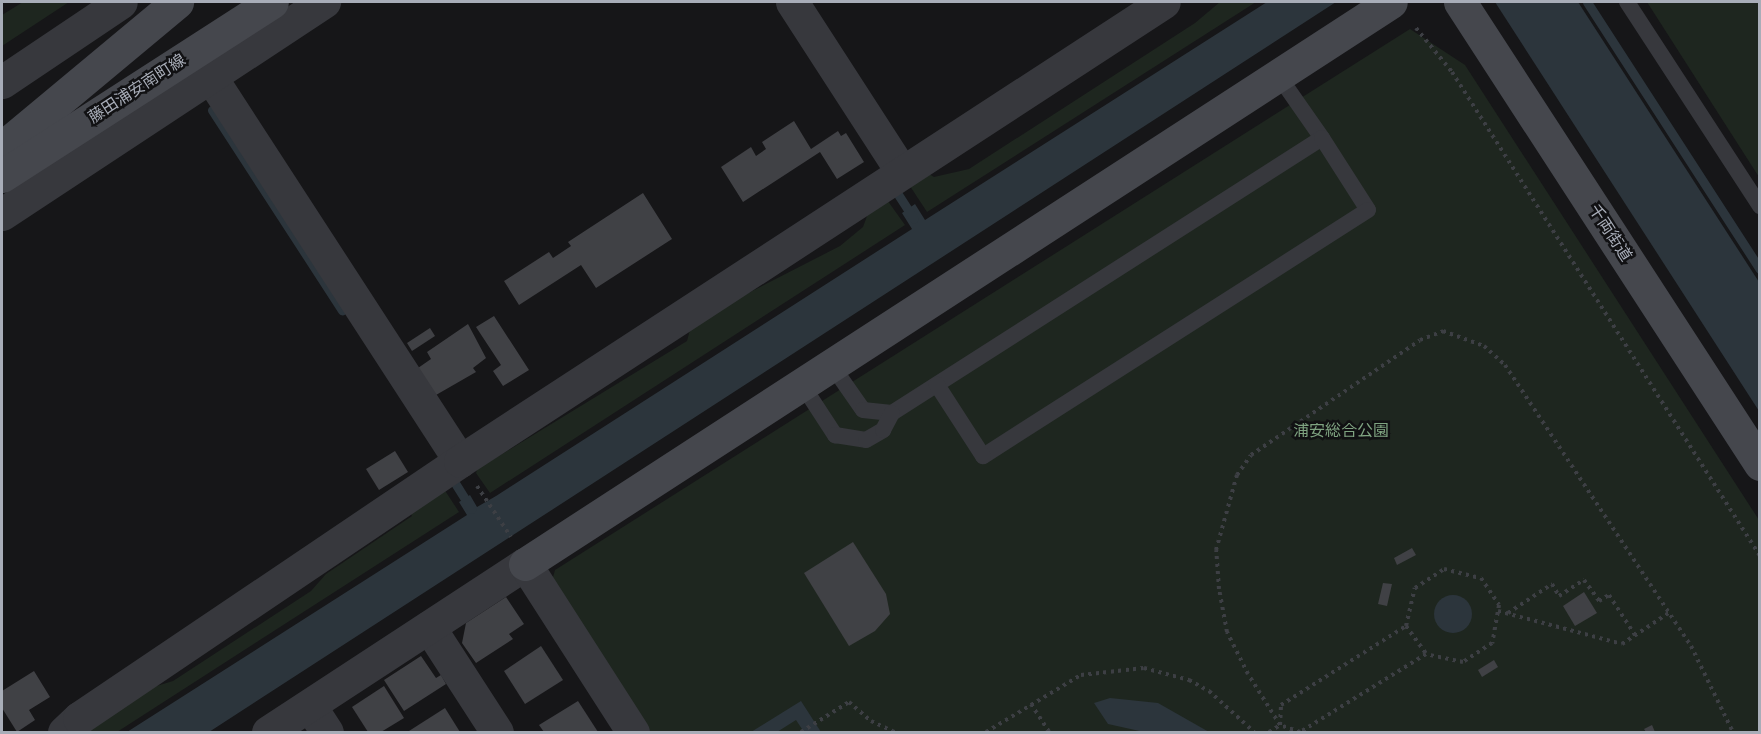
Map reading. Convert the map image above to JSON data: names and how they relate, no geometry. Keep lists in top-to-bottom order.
{
  "streets": {
    "street": ["藤田浦安南町線", "千両街道"]
  },
  "parks": ["浦安総合公園"]
}
